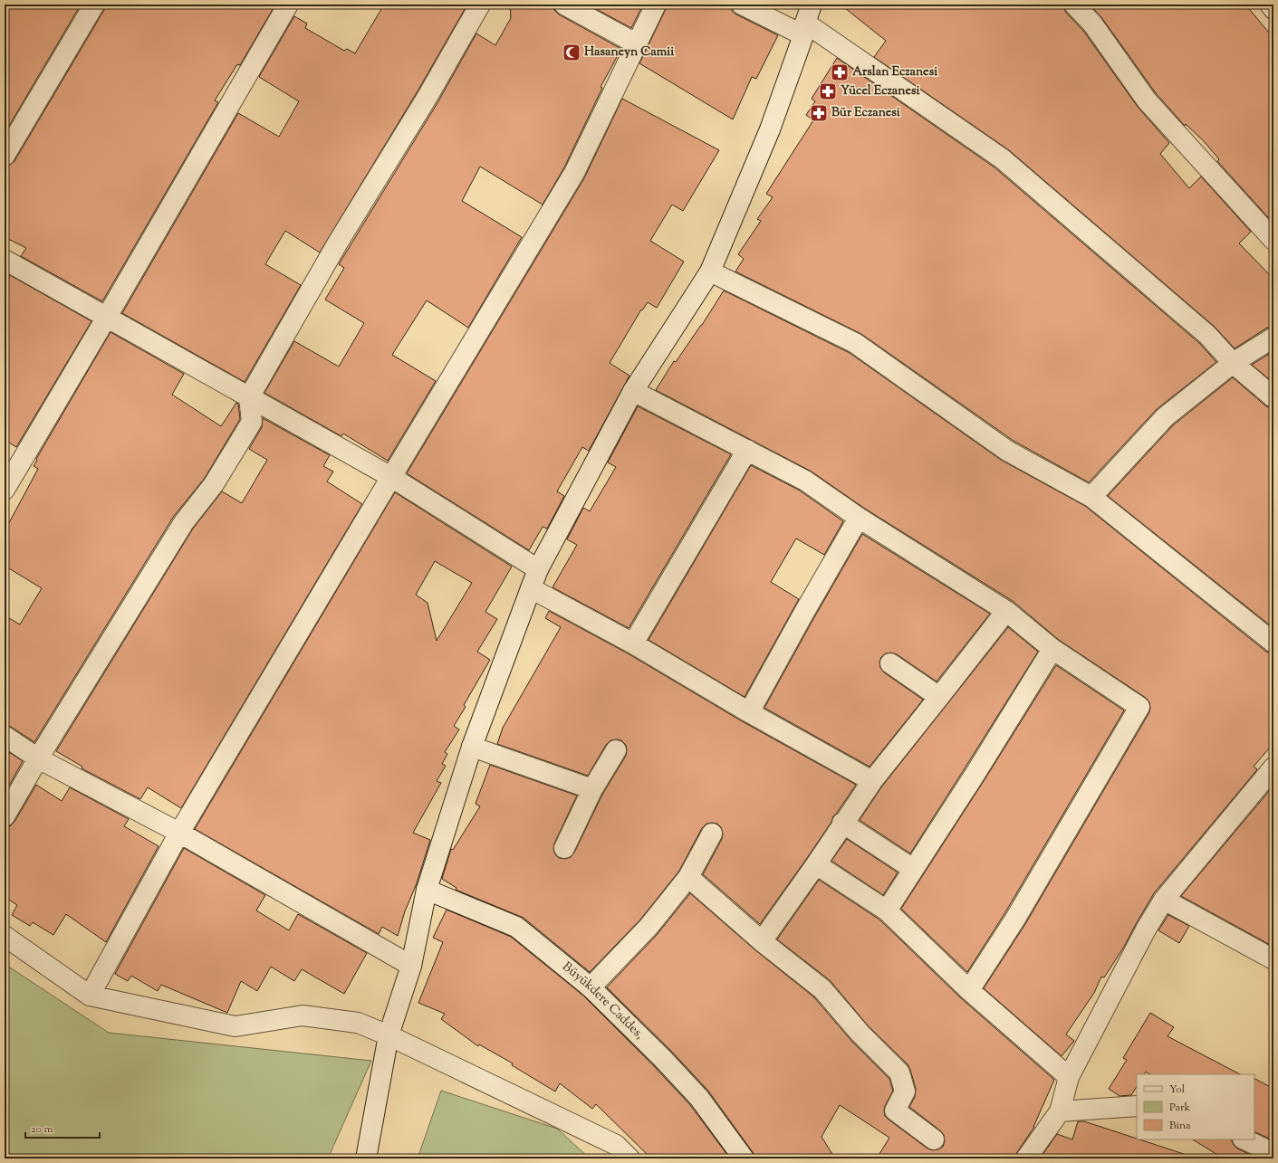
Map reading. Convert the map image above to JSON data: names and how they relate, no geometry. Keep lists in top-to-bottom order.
{
  "streets": {
    "street": ["Büyükdere Caddes,"]
  },
  "places": {
    "mosque": ["Hasaneyn Camii"],
    "pharmacy": ["Arslan Eczanesi", "Yücel Eczanesi", "Bür Eczanesi"]
  },
  "legend": ["Yol", "Park", "Bina"],
  "scale_bar": "20 m"
}
